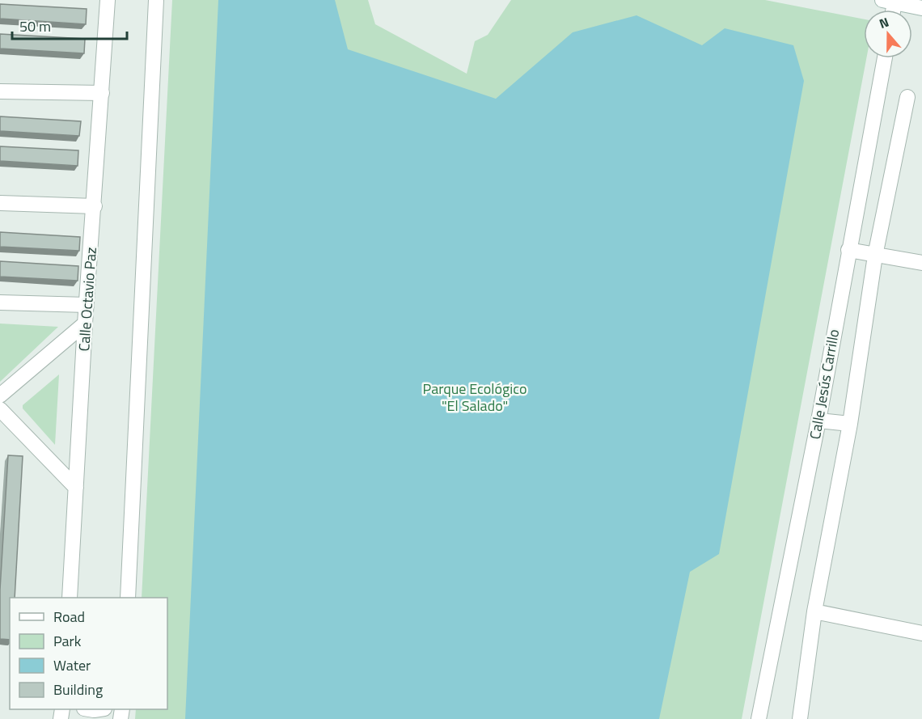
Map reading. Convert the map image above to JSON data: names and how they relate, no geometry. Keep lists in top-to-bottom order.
{
  "streets": {
    "street": ["Calle Octavio Paz", "Calle Jesús Carrillo"]
  },
  "parks": ["Parque Ecológico \"El Salado\""],
  "legend": [
    "Road",
    "Park",
    "Water",
    "Building"
  ],
  "scale_bar": "50 m",
  "north": "top"
}
